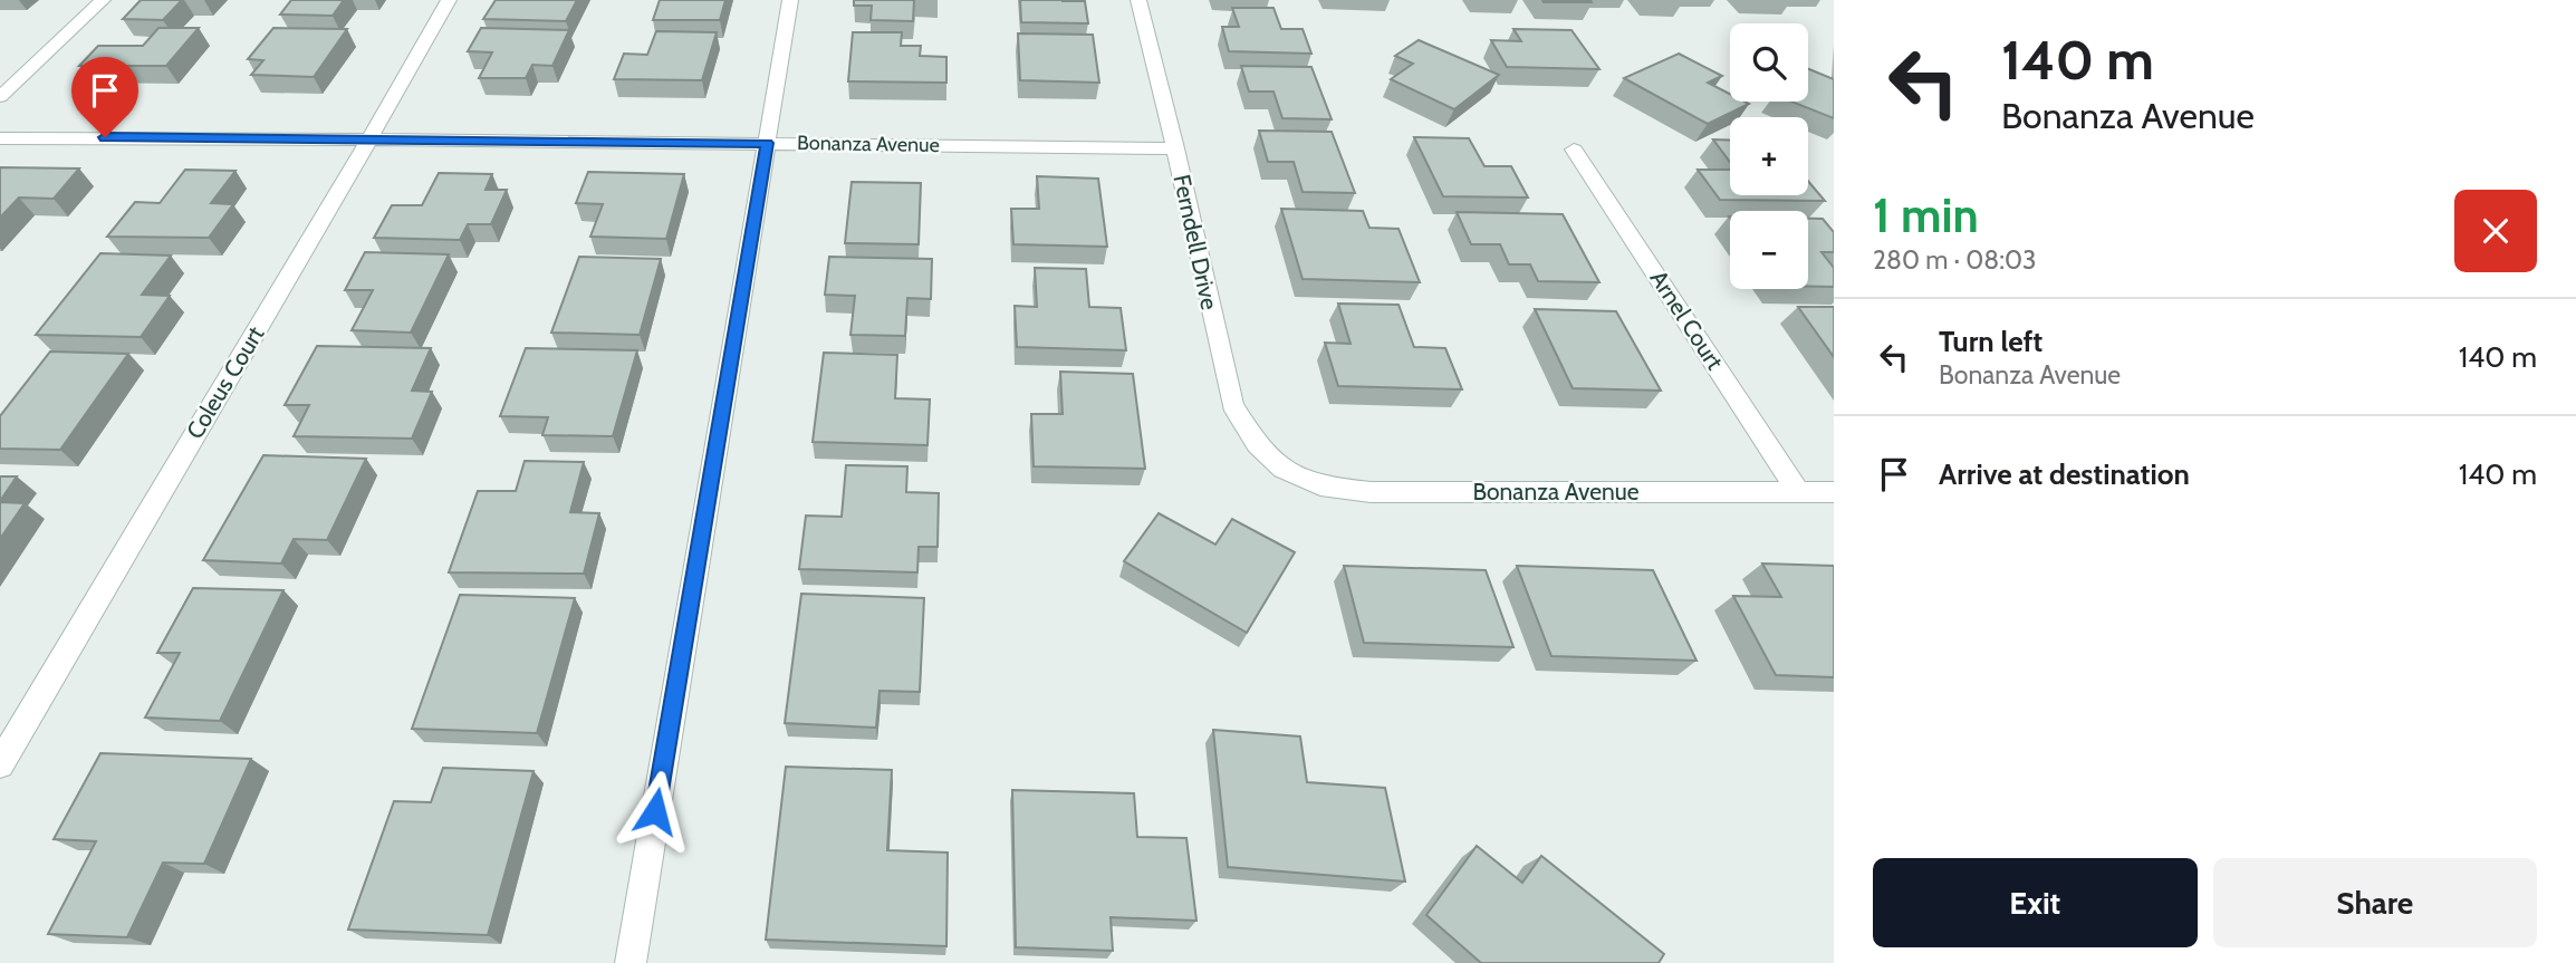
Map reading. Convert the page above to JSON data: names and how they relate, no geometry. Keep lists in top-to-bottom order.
{
  "streets": {
    "street": [
      "Bonanza Avenue",
      "Ferndell Drive",
      "Arnel Court",
      "Coleus Court"
    ]
  },
  "crossings": [
    ["Bonanza Avenue", "Ferndell Drive"],
    ["Bonanza Avenue", "Arnel Court"],
    ["Bonanza Avenue", "Coleus Court"]
  ],
  "page": {
    "turn": ["140 m", "Bonanza Avenue"],
    "map_buttons": ["+", "−"],
    "heading": ["1 min", "280 m · 08:03"],
    "list": [
      {
        "name": "Turn left",
        "note": "Bonanza Avenue",
        "value": "140 m"
      },
      {
        "name": "Arrive at destination",
        "value": "140 m"
      }
    ],
    "buttons": ["Exit", "Share"]
  }
}
